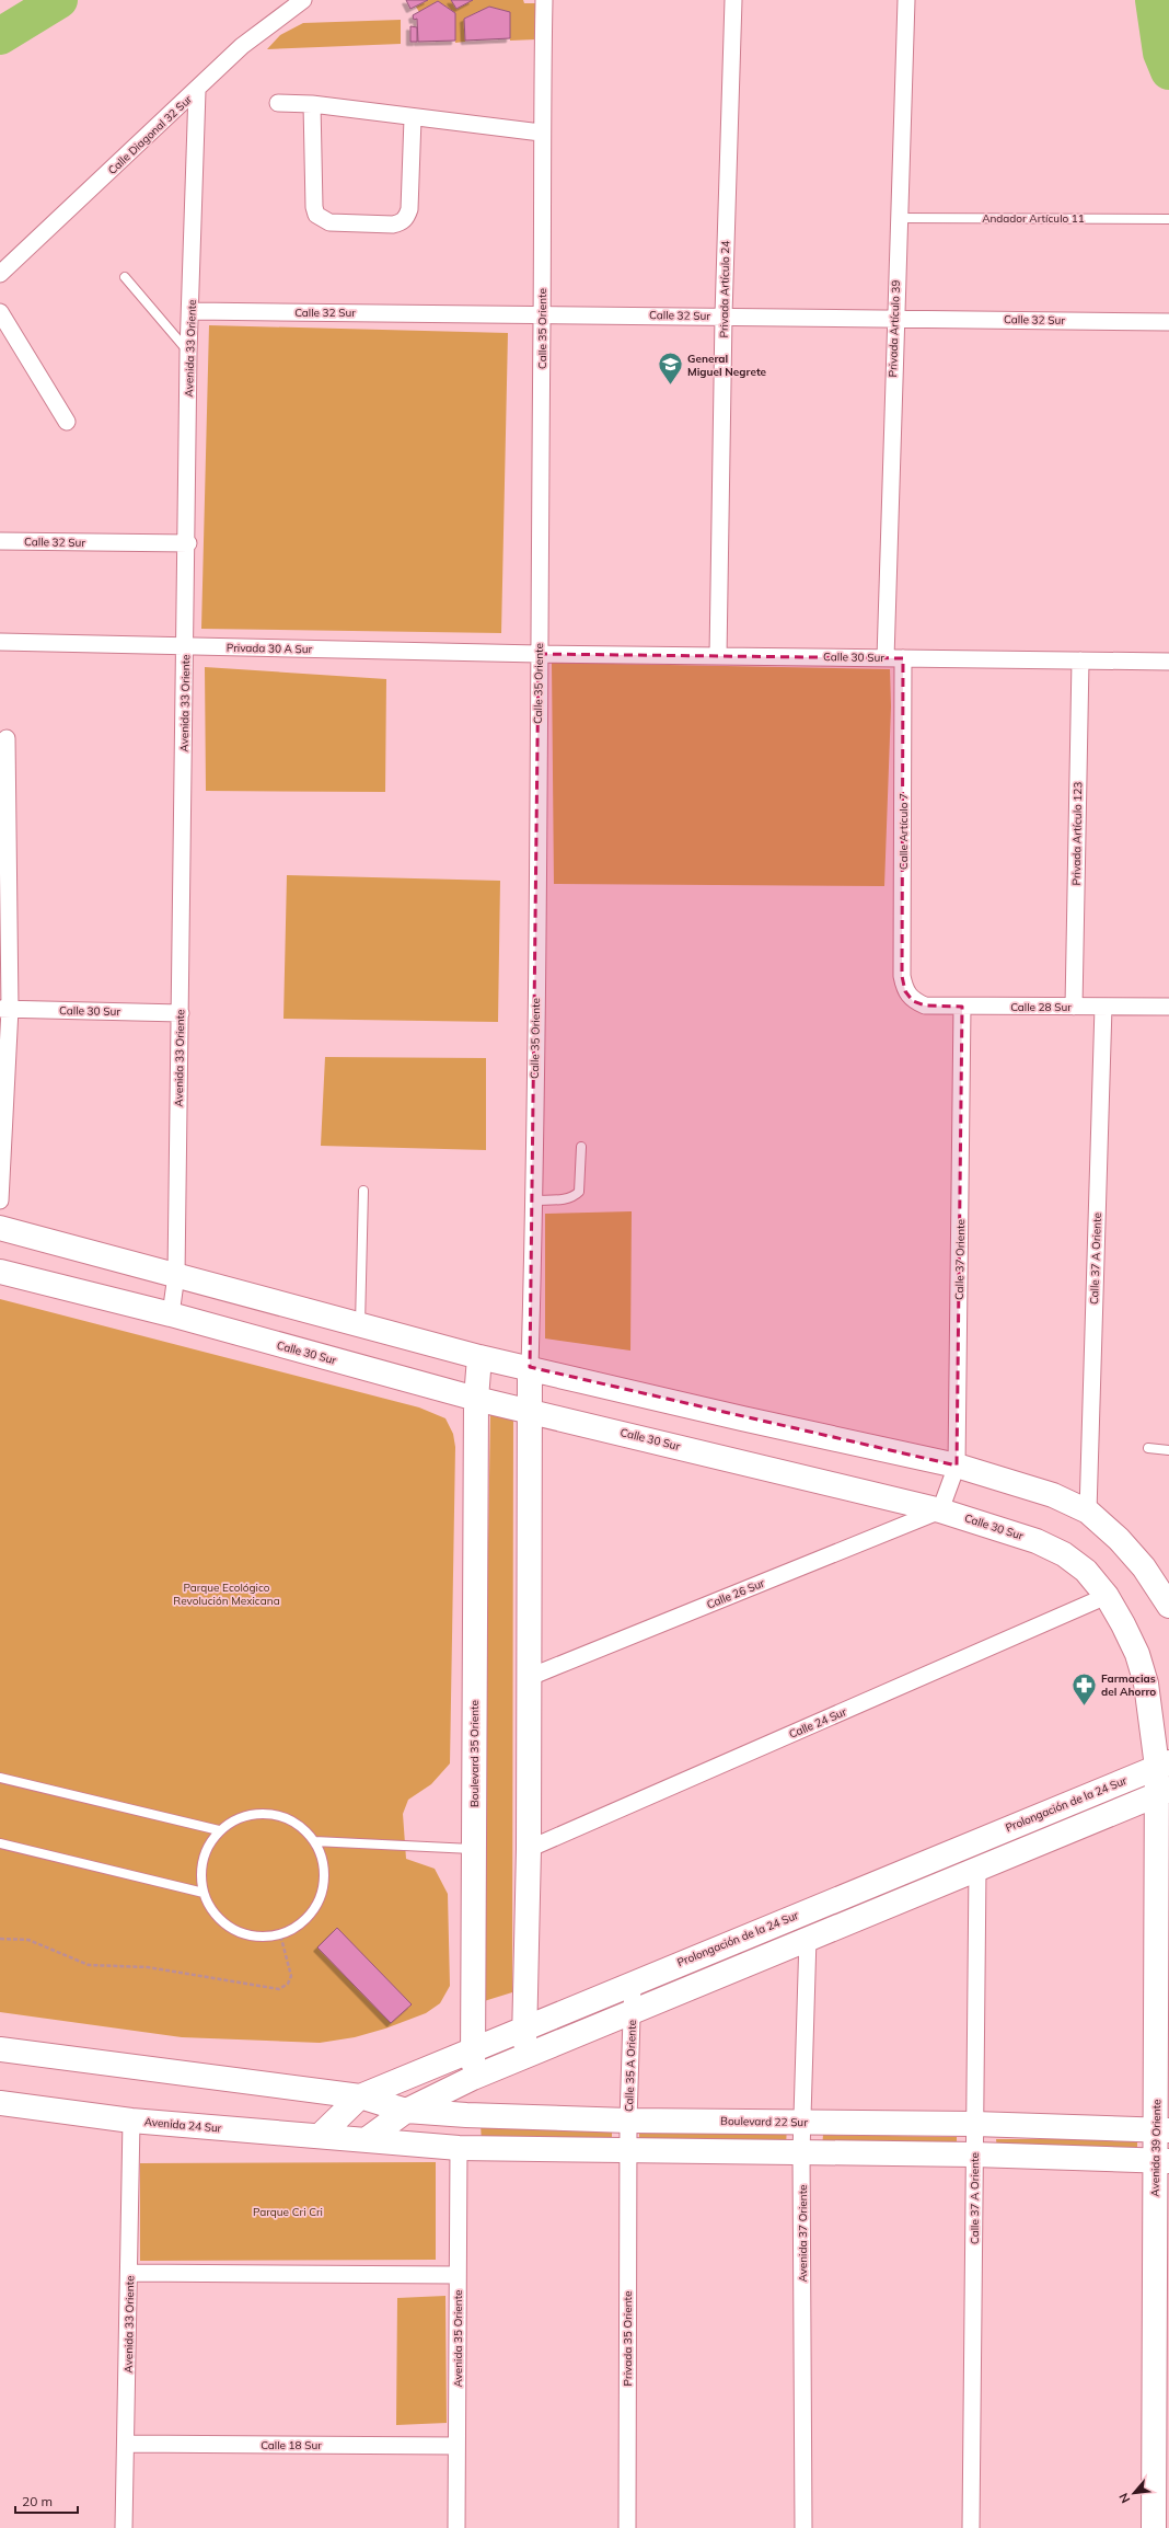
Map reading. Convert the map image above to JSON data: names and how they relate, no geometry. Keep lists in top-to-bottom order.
{
  "streets": {
    "main road": [
      "Calle 30 Sur",
      "Boulevard 35 Oriente",
      "Prolongación de la 24 Sur",
      "Boulevard 22 Sur",
      "Avenida 24 Sur",
      "Avenida 39 Oriente"
    ],
    "street": [
      "Calle Diagonal 32 Sur",
      "Privada Artículo 24",
      "Calle 32 Sur",
      "Calle 35 Oriente",
      "Privada Artículo 39",
      "Avenida 33 Oriente",
      "Privada 30 A Sur",
      "Calle Artículo 7",
      "Privada Artículo 123",
      "Calle 28 Sur",
      "Calle 37 A Oriente",
      "Calle 37 Oriente",
      "Calle 26 Sur",
      "Calle 24 Sur",
      "Calle 35 A Oriente",
      "Avenida 37 Oriente",
      "Avenida 35 Oriente",
      "Privada 35 Oriente",
      "Calle 18 Sur"
    ],
    "lane": ["Andador Artículo 11"]
  },
  "crossings": [
    ["Calle Diagonal 32 Sur", "Avenida 33 Oriente"],
    ["Andador Artículo 11", "Privada Artículo 39"],
    ["Privada Artículo 24", "Calle 32 Sur"],
    ["Privada Artículo 24", "Calle 30 Sur"],
    ["Calle 32 Sur", "Calle 35 Oriente"],
    ["Calle 32 Sur", "Privada Artículo 39"],
    ["Calle 32 Sur", "Avenida 33 Oriente"],
    ["Calle 35 Oriente", "Privada 30 A Sur"],
    ["Calle 35 Oriente", "Calle 30 Sur"],
    ["Privada Artículo 39", "Calle 30 Sur"],
    ["Avenida 33 Oriente", "Privada 30 A Sur"],
    ["Avenida 33 Oriente", "Calle 30 Sur"],
    ["Avenida 33 Oriente", "Avenida 24 Sur"],
    ["Avenida 33 Oriente", "Calle 18 Sur"],
    ["Privada 30 A Sur", "Calle 30 Sur"],
    ["Calle 30 Sur", "Calle Artículo 7"],
    ["Calle 30 Sur", "Privada Artículo 123"],
    ["Calle 30 Sur", "Calle 37 Oriente"],
    ["Calle 30 Sur", "Calle 26 Sur"],
    ["Calle 30 Sur", "Calle 24 Sur"],
    ["Calle 30 Sur", "Boulevard 35 Oriente"],
    ["Calle 30 Sur", "Prolongación de la 24 Sur"],
    ["Calle 30 Sur", "Avenida 39 Oriente"],
    ["Calle Artículo 7", "Calle 28 Sur"],
    ["Privada Artículo 123", "Calle 28 Sur"],
    ["Calle 28 Sur", "Calle 37 A Oriente"],
    ["Calle 28 Sur", "Calle 37 Oriente"],
    ["Calle 37 A Oriente", "Boulevard 22 Sur"],
    ["Calle 37 Oriente", "Calle 26 Sur"],
    ["Boulevard 35 Oriente", "Prolongación de la 24 Sur"],
    ["Boulevard 35 Oriente", "Boulevard 22 Sur"],
    ["Boulevard 35 Oriente", "Avenida 35 Oriente"],
    ["Prolongación de la 24 Sur", "Calle 35 A Oriente"],
    ["Prolongación de la 24 Sur", "Boulevard 22 Sur"],
    ["Prolongación de la 24 Sur", "Avenida 24 Sur"],
    ["Prolongación de la 24 Sur", "Avenida 39 Oriente"],
    ["Calle 35 A Oriente", "Boulevard 22 Sur"],
    ["Calle 35 A Oriente", "Privada 35 Oriente"],
    ["Boulevard 22 Sur", "Avenida 39 Oriente"],
    ["Boulevard 22 Sur", "Avenida 37 Oriente"],
    ["Avenida 35 Oriente", "Calle 18 Sur"]
  ],
  "parks": ["Parque Ecológico Revolución Mexicana", "Parque Cri Cri"],
  "places": {
    "school or university": ["General Miguel Negrete"],
    "pharmacy": ["Farmacias del Ahorro"]
  },
  "scale_bar": "20 m",
  "north": "bottom left"
}
